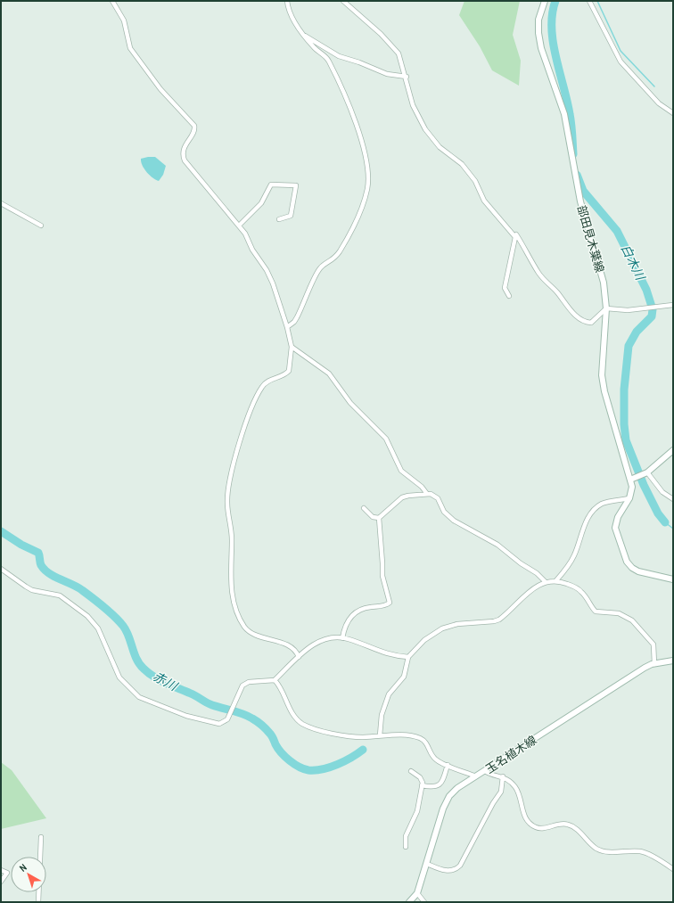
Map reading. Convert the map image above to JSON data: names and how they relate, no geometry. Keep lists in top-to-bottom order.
{
  "streets": {
    "main road": ["部田見木葉線", "玉名植木線"]
  },
  "water": ["白木川", "赤川"],
  "north": "top left"
}
